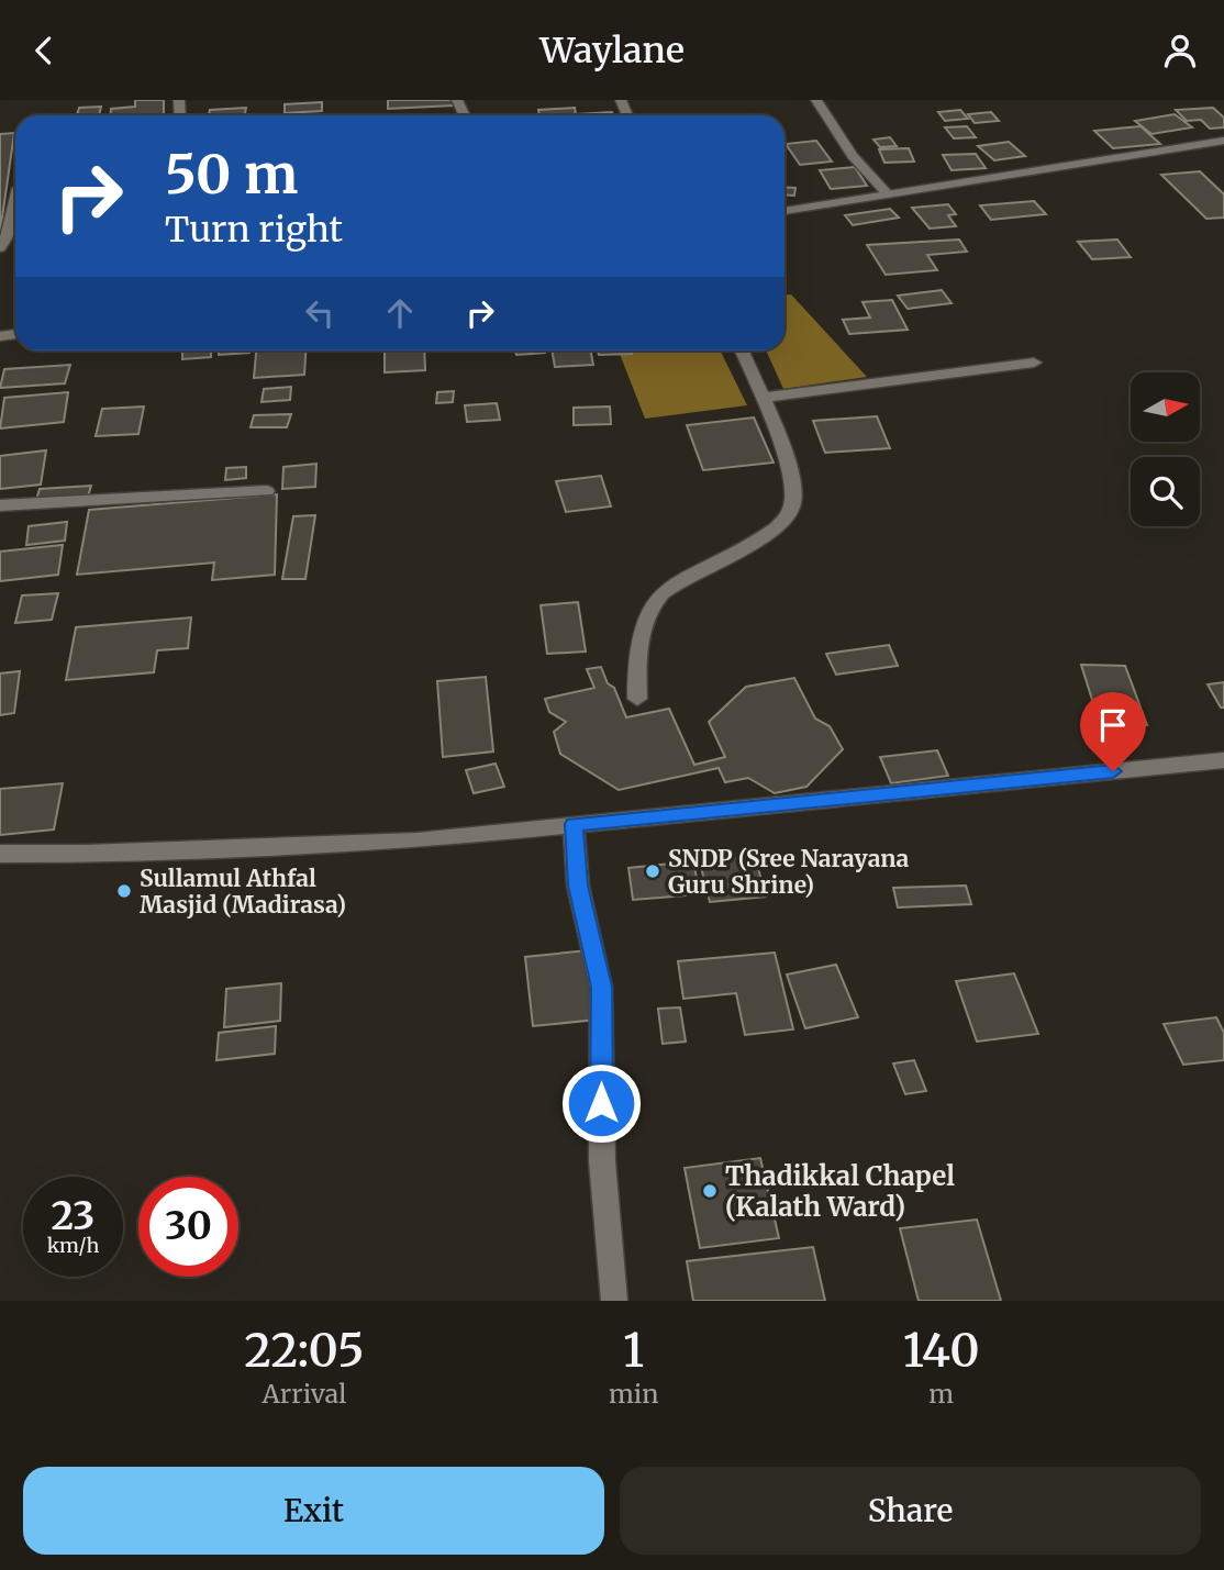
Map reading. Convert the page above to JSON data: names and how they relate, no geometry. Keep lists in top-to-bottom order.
{
  "places": ["SNDP (Sree Narayana Guru Shrine)", "Sullamul Athfal Masjid (Madirasa)", "Thadikkal Chapel (Kalath Ward)"],
  "north": "right",
  "page": {
    "header": "Waylane",
    "turn": ["50 m", "Turn right"],
    "speed": "23 km/h",
    "limit": "30",
    "eta": [
      "22:05",
      "Arrival",
      "1",
      "min",
      "140",
      "m"
    ],
    "buttons": ["Exit", "Share"]
  }
}
